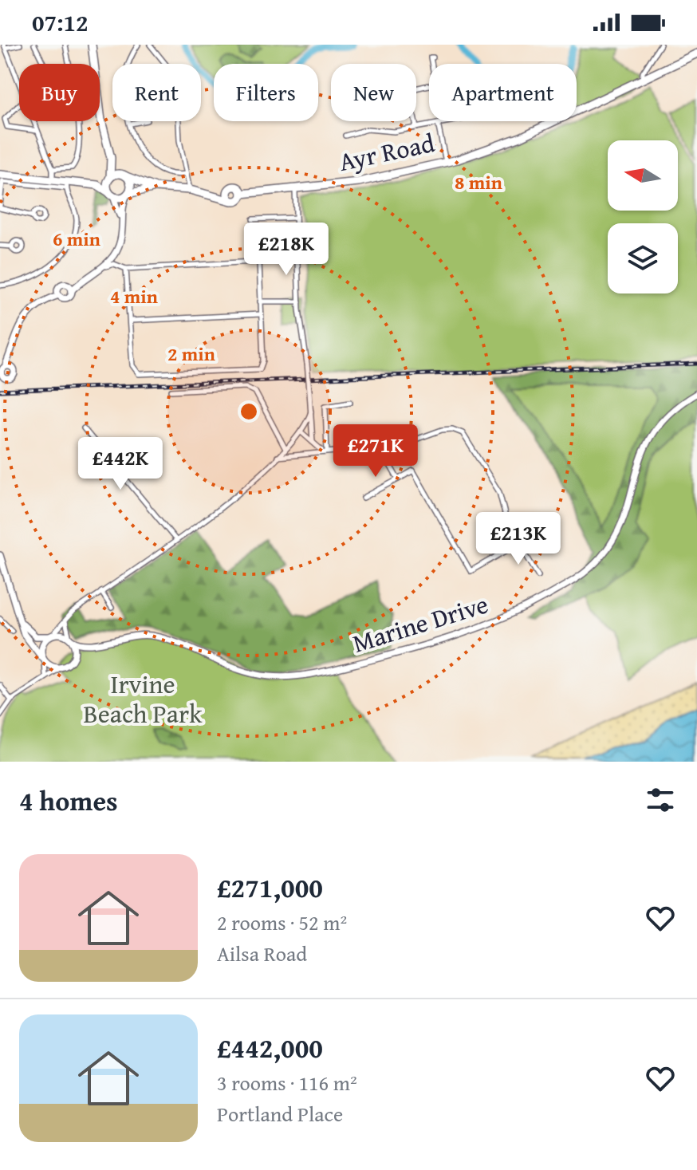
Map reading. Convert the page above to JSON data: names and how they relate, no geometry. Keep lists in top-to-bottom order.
{
  "streets": {
    "main road": ["Ayr Road"],
    "street": ["Marine Drive"]
  },
  "parks": ["Irvine Beach Park"],
  "north": "left",
  "page": {
    "status": "07:12",
    "chip": [
      "Buy",
      "Rent",
      "Filters",
      "New",
      "Apartment"
    ],
    "price": [
      "£218K",
      "£271K",
      "£442K",
      "£213K"
    ],
    "heading": "4 homes",
    "list": [
      {
        "name": "£271,000",
        "note": "2 rooms · 52 m² · Ailsa Road"
      },
      {
        "name": "£442,000",
        "note": "3 rooms · 116 m² · Portland Place"
      }
    ]
  },
  "rings": [
    "8 min",
    "6 min",
    "4 min",
    "2 min"
  ]
}
